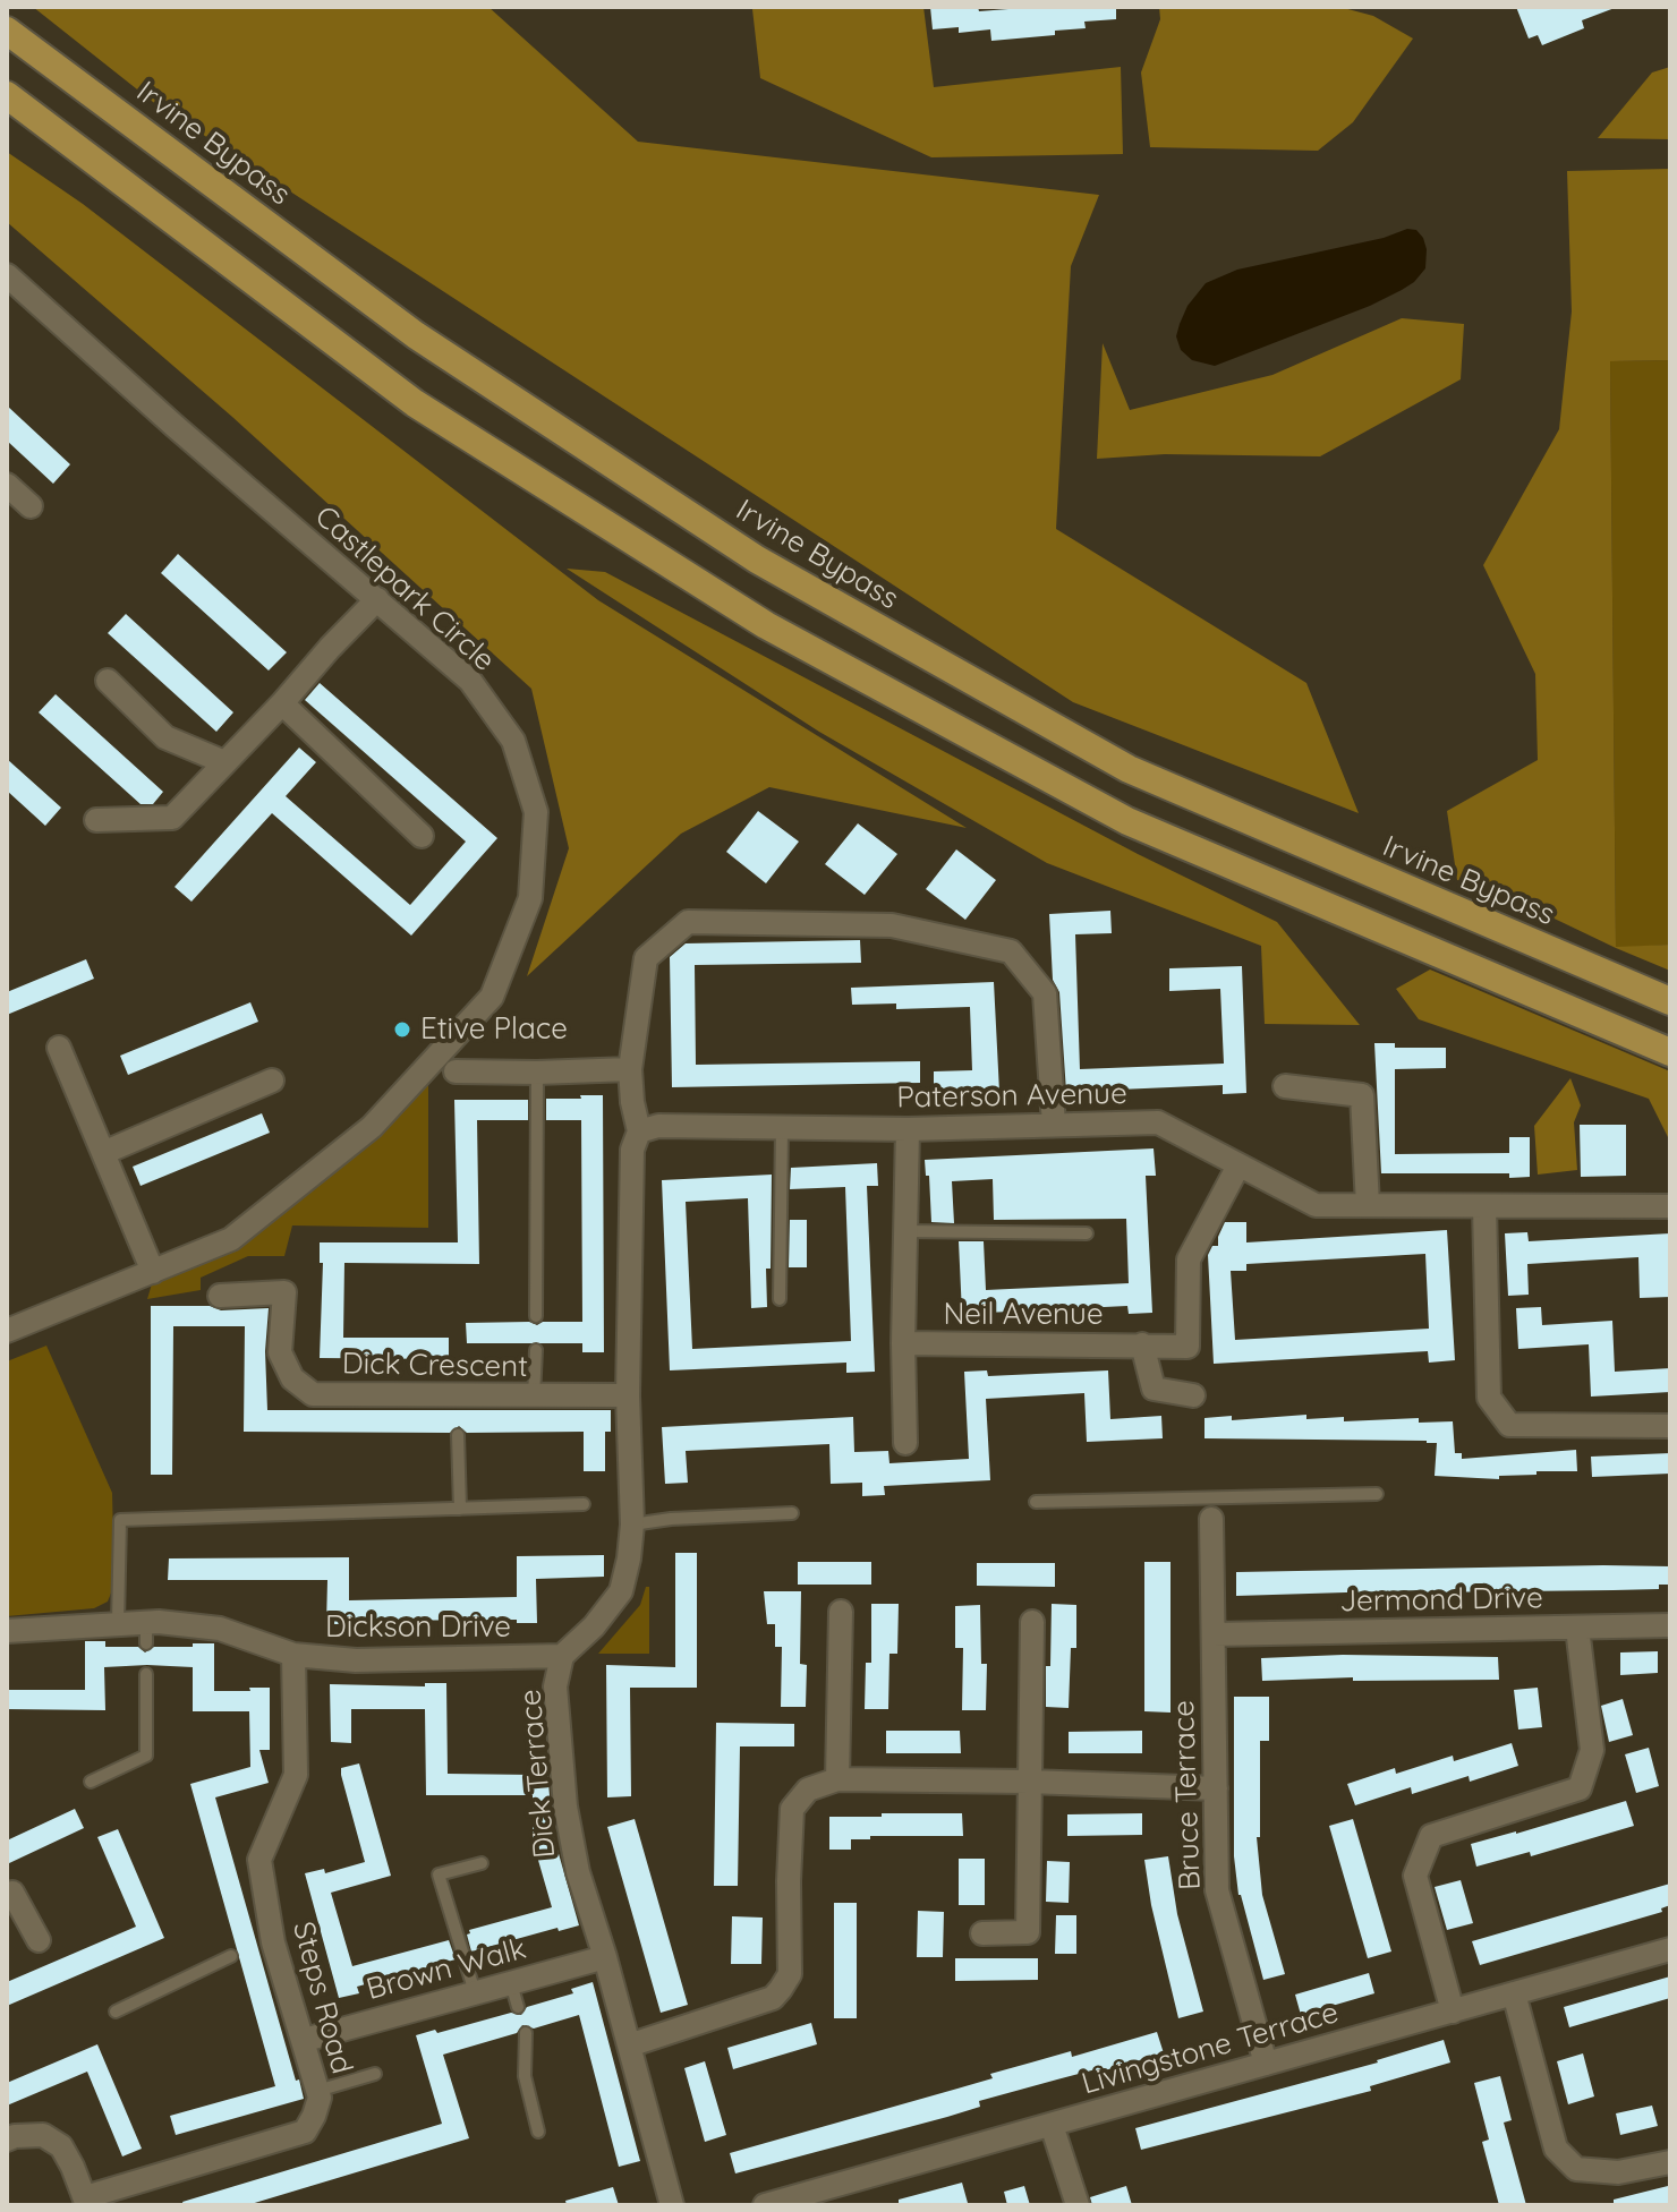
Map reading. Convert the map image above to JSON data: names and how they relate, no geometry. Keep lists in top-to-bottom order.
{
  "streets": {
    "highway": ["Irvine Bypass"],
    "street": [
      "Castlepark Circle",
      "Paterson Avenue",
      "Neil Avenue",
      "Dick Crescent",
      "Jermond Drive",
      "Dickson Drive",
      "Dick Terrace",
      "Bruce Terrace",
      "Brown Walk",
      "Steps Road",
      "Livingstone Terrace"
    ]
  },
  "crossings": [
    ["Paterson Avenue", "Neil Avenue"],
    ["Paterson Avenue", "Dick Terrace"],
    ["Dick Crescent", "Dick Terrace"],
    ["Jermond Drive", "Bruce Terrace"],
    ["Dickson Drive", "Dick Terrace"],
    ["Dickson Drive", "Steps Road"],
    ["Dick Terrace", "Brown Walk"],
    ["Bruce Terrace", "Livingstone Terrace"],
    ["Brown Walk", "Steps Road"]
  ],
  "places": ["Etive Place"]
}
